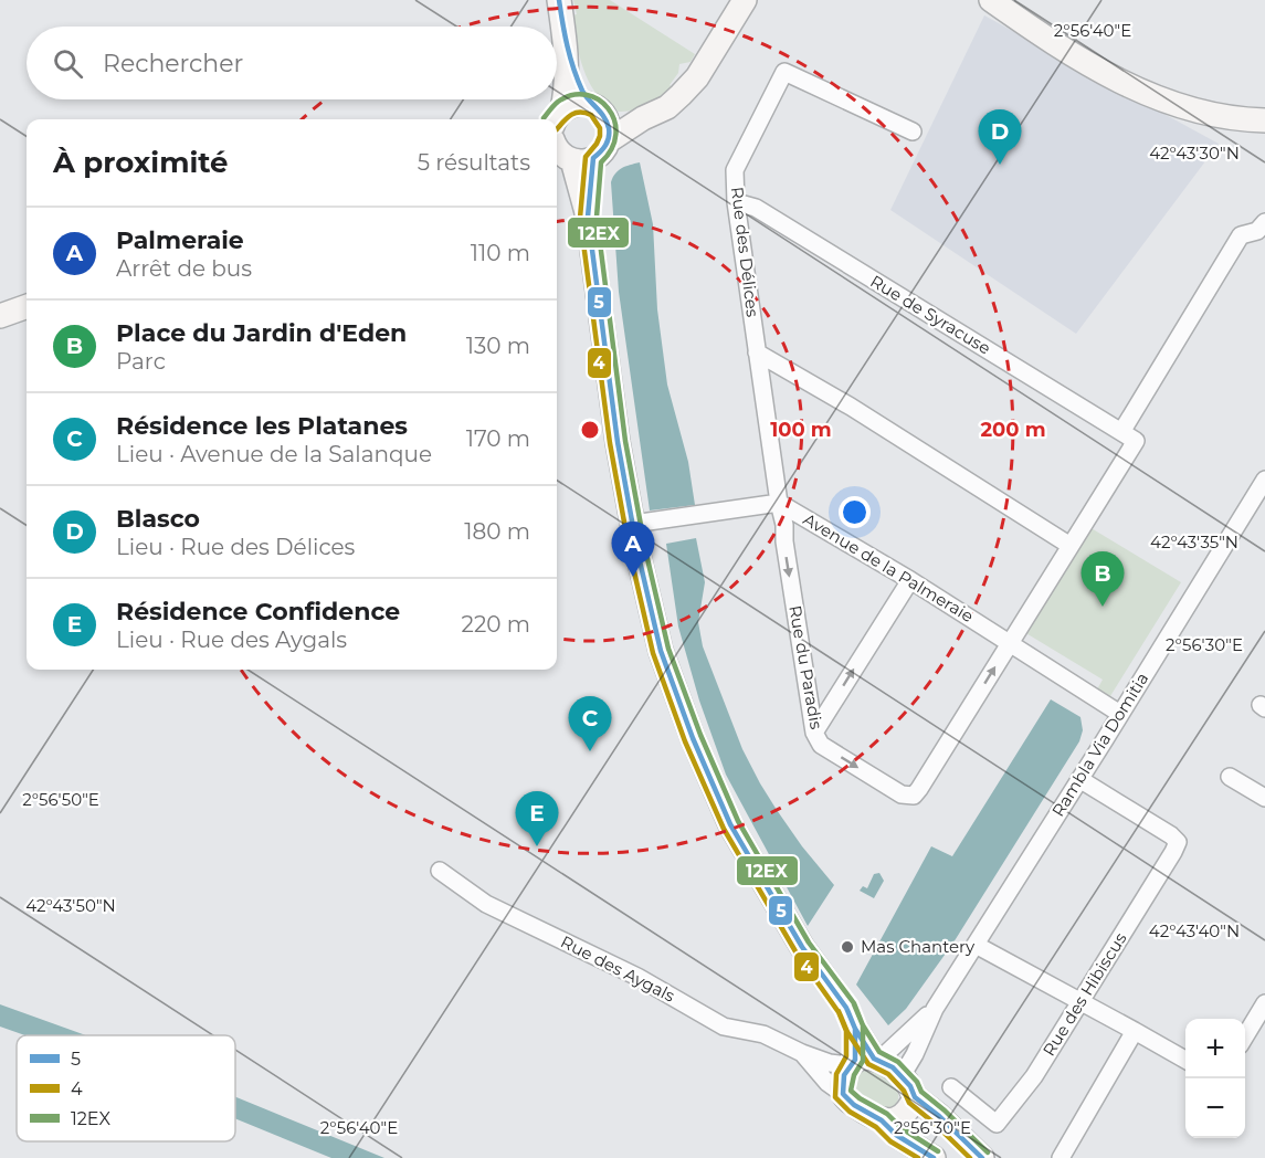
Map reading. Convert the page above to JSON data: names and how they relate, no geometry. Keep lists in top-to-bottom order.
{
  "streets": {
    "street": [
      "Rue des Délices",
      "Rue de Syracuse",
      "Avenue de la Palmeraie",
      "Rue du Paradis",
      "Rambla Via Domitia",
      "Rue des Aygals",
      "Rue des Hibiscus"
    ]
  },
  "crossings": [
    ["Rue des Délices", "Rue de Syracuse"],
    ["Rue des Délices", "Avenue de la Palmeraie"],
    ["Rue des Délices", "Rue du Paradis"],
    ["Avenue de la Palmeraie", "Rue du Paradis"],
    ["Avenue de la Palmeraie", "Rambla Via Domitia"],
    ["Rambla Via Domitia", "Rue des Aygals"],
    ["Rambla Via Domitia", "Rue des Hibiscus"]
  ],
  "places": ["Mas Chantery"],
  "lines": ["transit line 5", "transit line 12EX", "transit line 4"],
  "legend": ["5", "4", "12EX"],
  "page": {
    "search": "Rechercher",
    "pins": [
      "D",
      "A",
      "B",
      "C",
      "E"
    ],
    "heading": ["À proximité", "5 résultats"],
    "list": [
      {
        "mark": "A",
        "name": "Palmeraie",
        "note": "Arrêt de bus",
        "value": "110 m"
      },
      {
        "mark": "B",
        "name": "Place du Jardin d'Eden",
        "note": "Parc",
        "value": "130 m"
      },
      {
        "mark": "C",
        "name": "Résidence les Platanes",
        "note": "Lieu · Avenue de la Salanque",
        "value": "170 m"
      },
      {
        "mark": "D",
        "name": "Blasco",
        "note": "Lieu · Rue des Délices",
        "value": "180 m"
      },
      {
        "mark": "E",
        "name": "Résidence Confidence",
        "note": "Lieu · Rue des Aygals",
        "value": "220 m"
      }
    ],
    "map_buttons": ["+", "−"]
  },
  "coordinates": [
    "2°56'40\"E",
    "42°43'30\"N",
    "42°43'35\"N",
    "2°56'30\"E",
    "2°56'50\"E",
    "42°43'50\"N",
    "42°43'40\"N"
  ],
  "rings": ["100 m", "200 m"]
}
